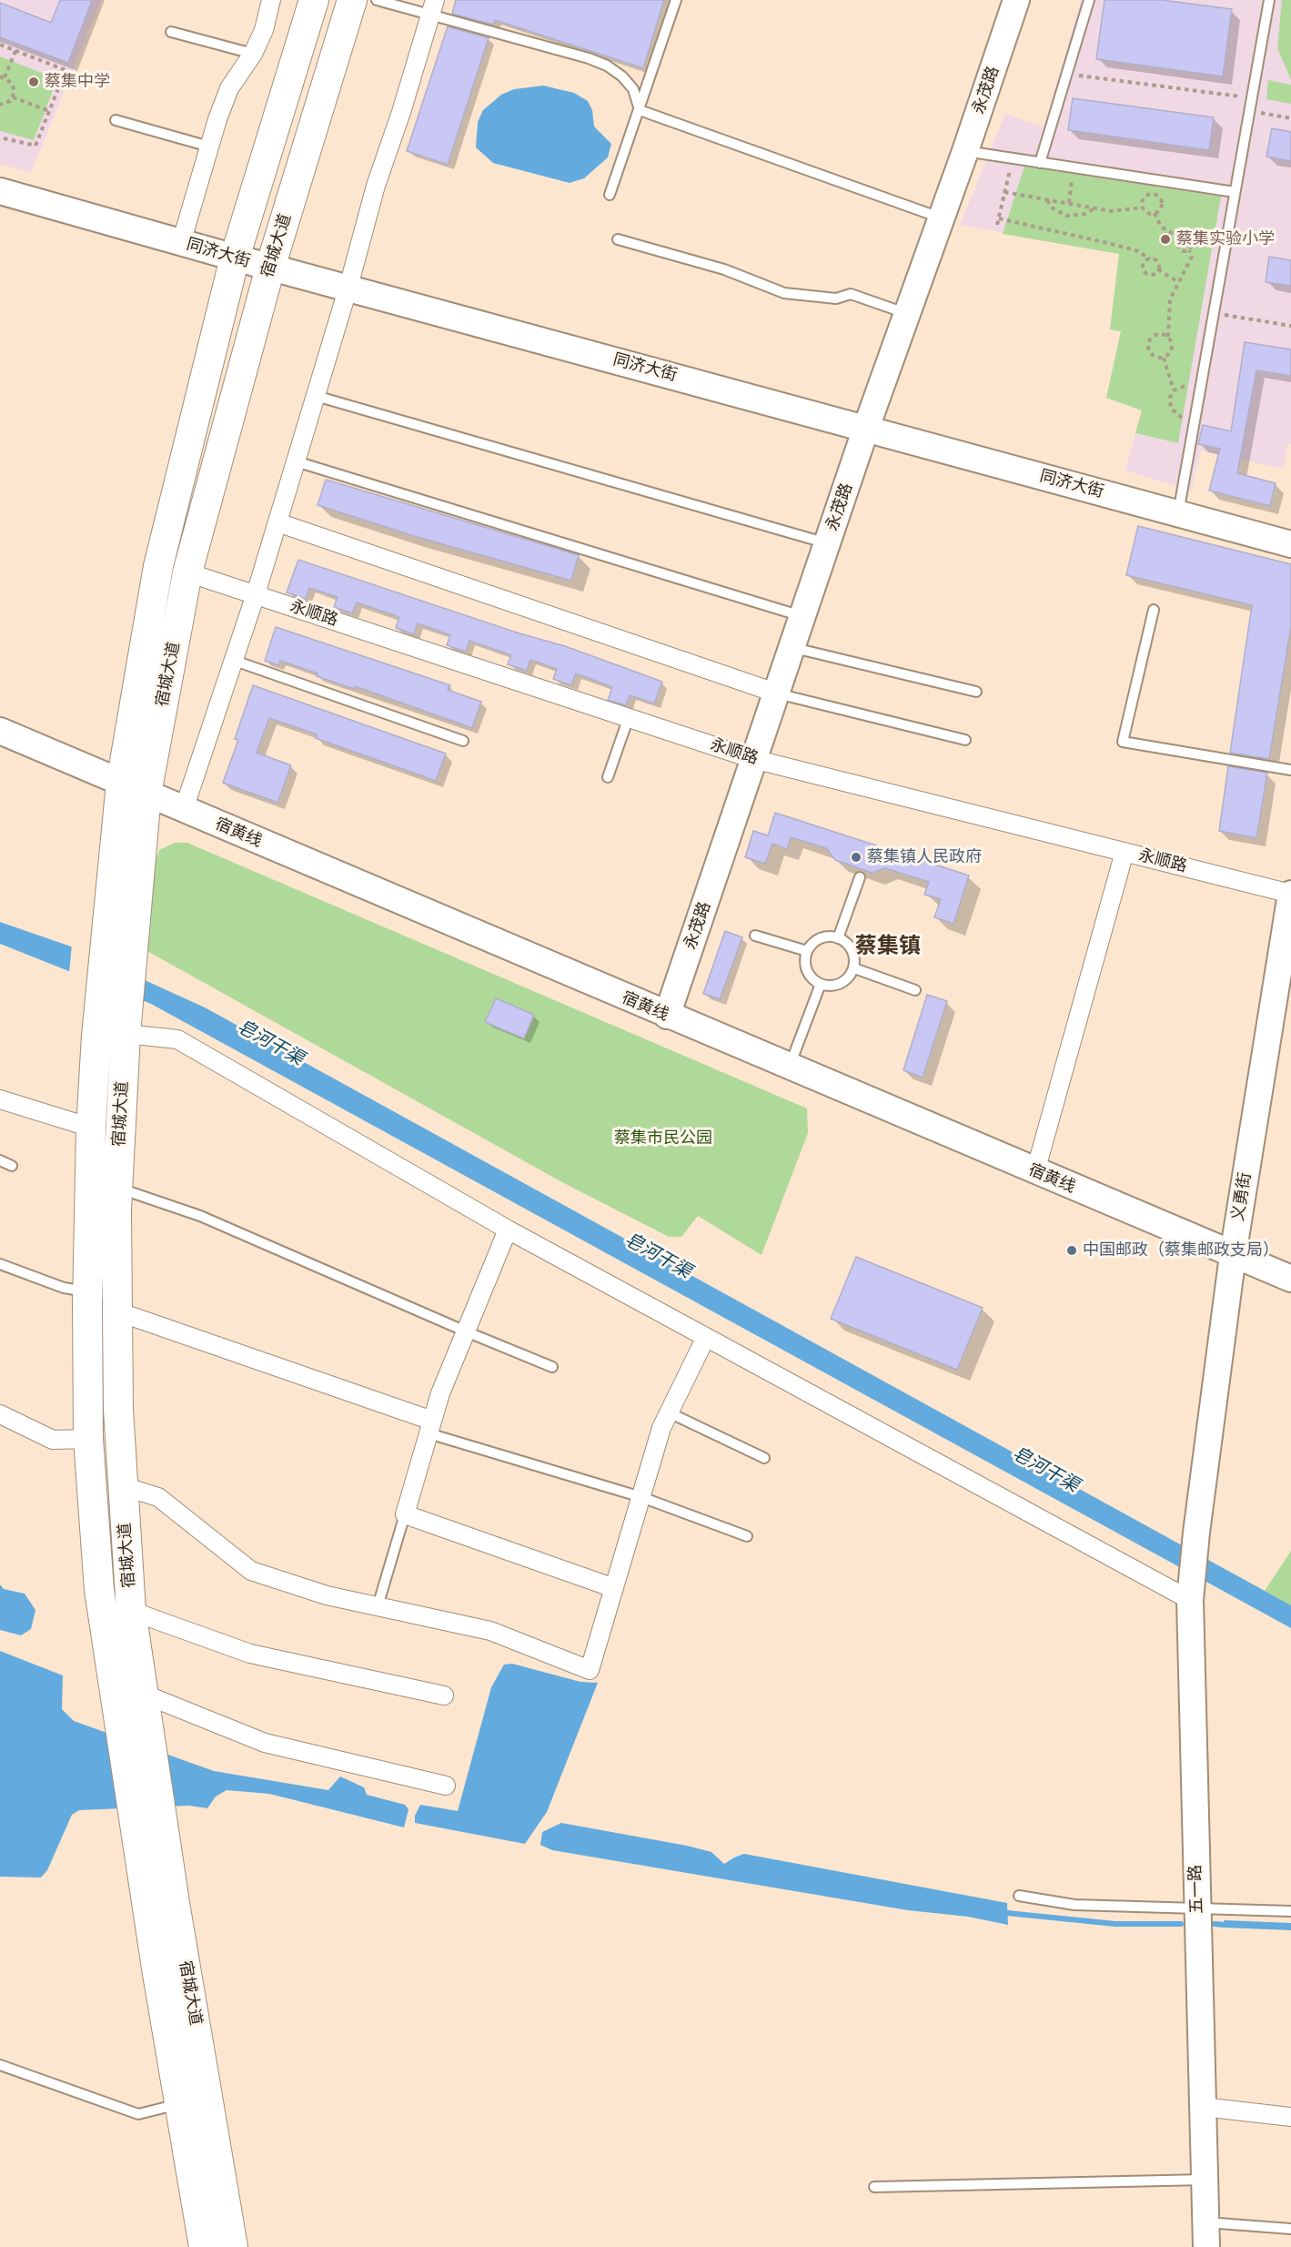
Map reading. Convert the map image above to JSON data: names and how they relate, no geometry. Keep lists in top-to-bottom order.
{
  "streets": {
    "main road": ["宿城大道"],
    "street": [
      "永茂路",
      "同济大街",
      "永顺路",
      "宿黄线",
      "义勇街",
      "五一路"
    ]
  },
  "crossings": [
    ["永茂路", "同济大街"],
    ["永茂路", "永顺路"],
    ["永茂路", "宿黄线"],
    ["宿城大道", "同济大街"],
    ["宿城大道", "永顺路"],
    ["宿城大道", "宿黄线"],
    ["永顺路", "义勇街"],
    ["宿黄线", "义勇街"],
    ["义勇街", "五一路"]
  ],
  "districts": ["蔡集镇"],
  "water": ["皂河干渠"],
  "parks": ["蔡集市民公园"],
  "places": [
    "蔡集中学",
    "蔡集实验小学",
    "蔡集镇人民政府",
    "中国邮政（蔡集邮政支局）"
  ]
}
